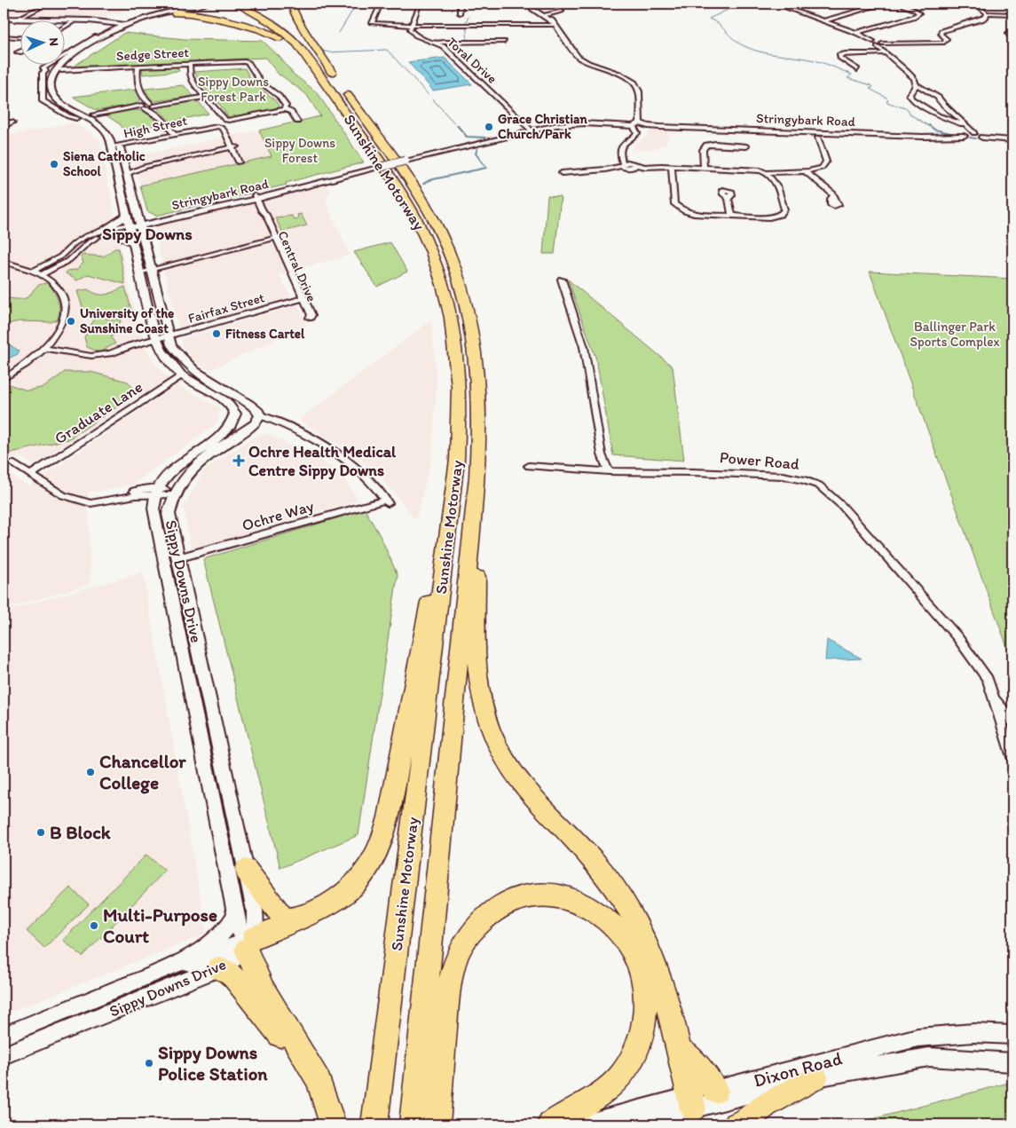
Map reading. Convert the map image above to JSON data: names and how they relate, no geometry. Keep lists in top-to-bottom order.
{
  "streets": {
    "highway": ["Sunshine Motorway"],
    "main road": ["Stringybark Road", "Sippy Downs Drive", "Dixon Road"],
    "street": [
      "Sedge Street",
      "Toral Drive",
      "High Street",
      "Central Drive",
      "Fairfax Street",
      "Graduate Lane",
      "Power Road",
      "Ochre Way"
    ]
  },
  "crossings": [
    ["Toral Drive", "Stringybark Road"],
    ["Stringybark Road", "Central Drive"],
    ["Central Drive", "Fairfax Street"],
    ["Ochre Way", "Sippy Downs Drive"]
  ],
  "districts": ["Sippy Downs"],
  "parks": ["Sippy Downs Forest Park", "Sippy Downs Forest", "Ballinger Park Sports Complex"],
  "places": {
    "other": [
      "Grace Christian Church/Park",
      "Siena Catholic School",
      "University of the Sunshine Coast",
      "Fitness Cartel",
      "Chancellor College",
      "B Block",
      "Multi-Purpose Court",
      "Sippy Downs Police Station"
    ],
    "health": ["Ochre Health Medical Centre Sippy Downs"]
  },
  "north": "right"
}
